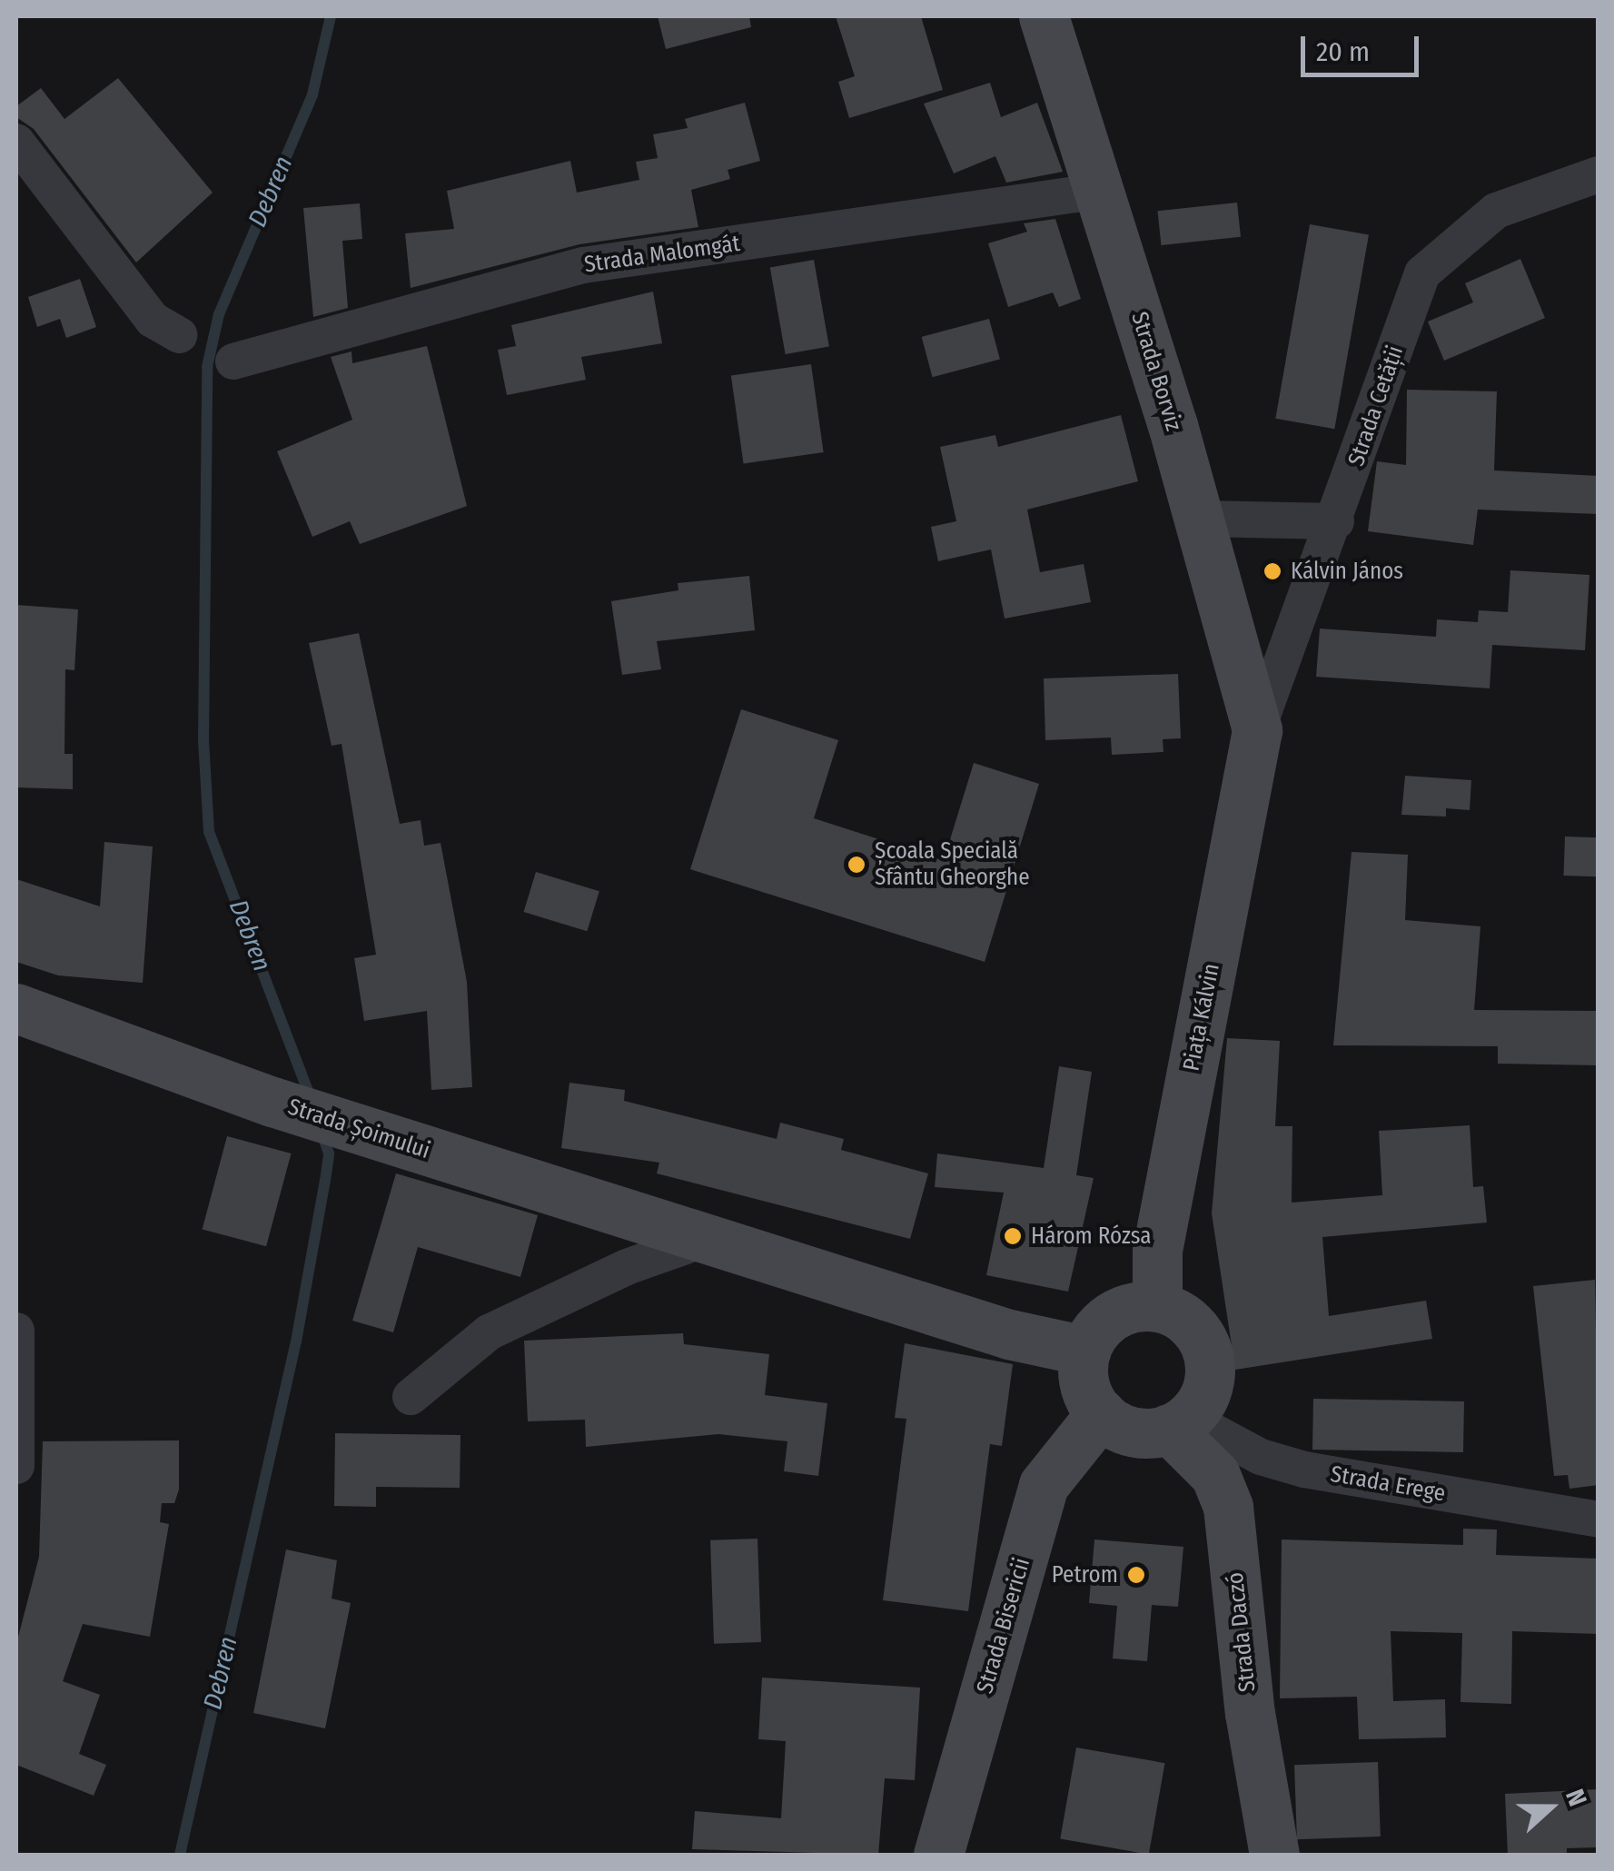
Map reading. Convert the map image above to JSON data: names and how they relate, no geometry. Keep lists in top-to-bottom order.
{
  "streets": {
    "main road": [
      "Strada Borviz",
      "Piața Kálvin",
      "Strada Șoimului",
      "Strada Bisericii",
      "Strada Daczó"
    ],
    "street": ["Strada Malomgát", "Strada Cetății", "Strada Erege"]
  },
  "crossings": [
    ["Strada Malomgát", "Strada Borviz"],
    ["Strada Borviz", "Strada Cetății"],
    ["Strada Borviz", "Piața Kálvin"],
    ["Strada Cetății", "Piața Kálvin"],
    ["Piața Kálvin", "Strada Șoimului"],
    ["Piața Kálvin", "Strada Erege"],
    ["Piața Kálvin", "Strada Bisericii"],
    ["Piața Kálvin", "Strada Daczó"],
    ["Strada Șoimului", "Strada Erege"],
    ["Strada Șoimului", "Strada Bisericii"],
    ["Strada Șoimului", "Strada Daczó"],
    ["Strada Erege", "Strada Bisericii"],
    ["Strada Erege", "Strada Daczó"],
    ["Strada Bisericii", "Strada Daczó"]
  ],
  "water": ["Debren"],
  "places": [
    "Kálvin János",
    "Școala Specială Sfântu Gheorghe",
    "Három Rózsa",
    "Petrom"
  ],
  "scale_bar": "20 m",
  "north": "right"
}
